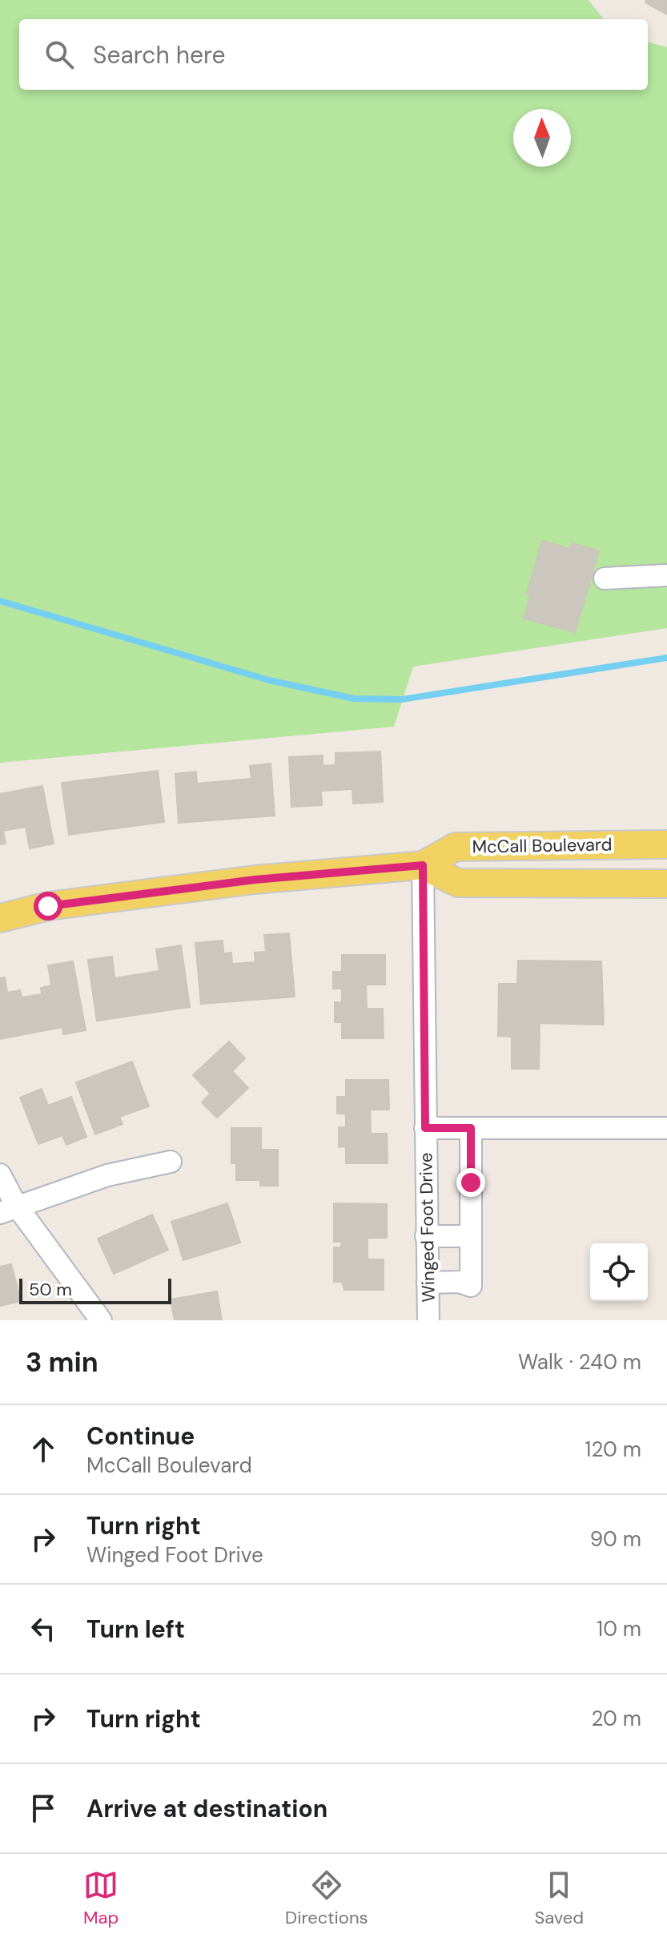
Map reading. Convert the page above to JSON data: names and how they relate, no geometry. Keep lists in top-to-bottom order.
{
  "streets": {
    "main road": ["McCall Boulevard"],
    "street": ["Winged Foot Drive"]
  },
  "crossings": [
    ["McCall Boulevard", "Winged Foot Drive"]
  ],
  "scale_bar": "50 m",
  "north": "top",
  "page": {
    "search": "Search here",
    "scale": "50 m",
    "heading": ["3 min", "Walk · 240 m"],
    "list": [
      ["Continue", "McCall Boulevard", "120 m"],
      ["Turn right", "Winged Foot Drive", "90 m"],
      ["Turn left", "10 m"],
      ["Turn right", "20 m"],
      "Arrive at destination"
    ],
    "nav": ["Map", "Directions", "Saved"]
  }
}
